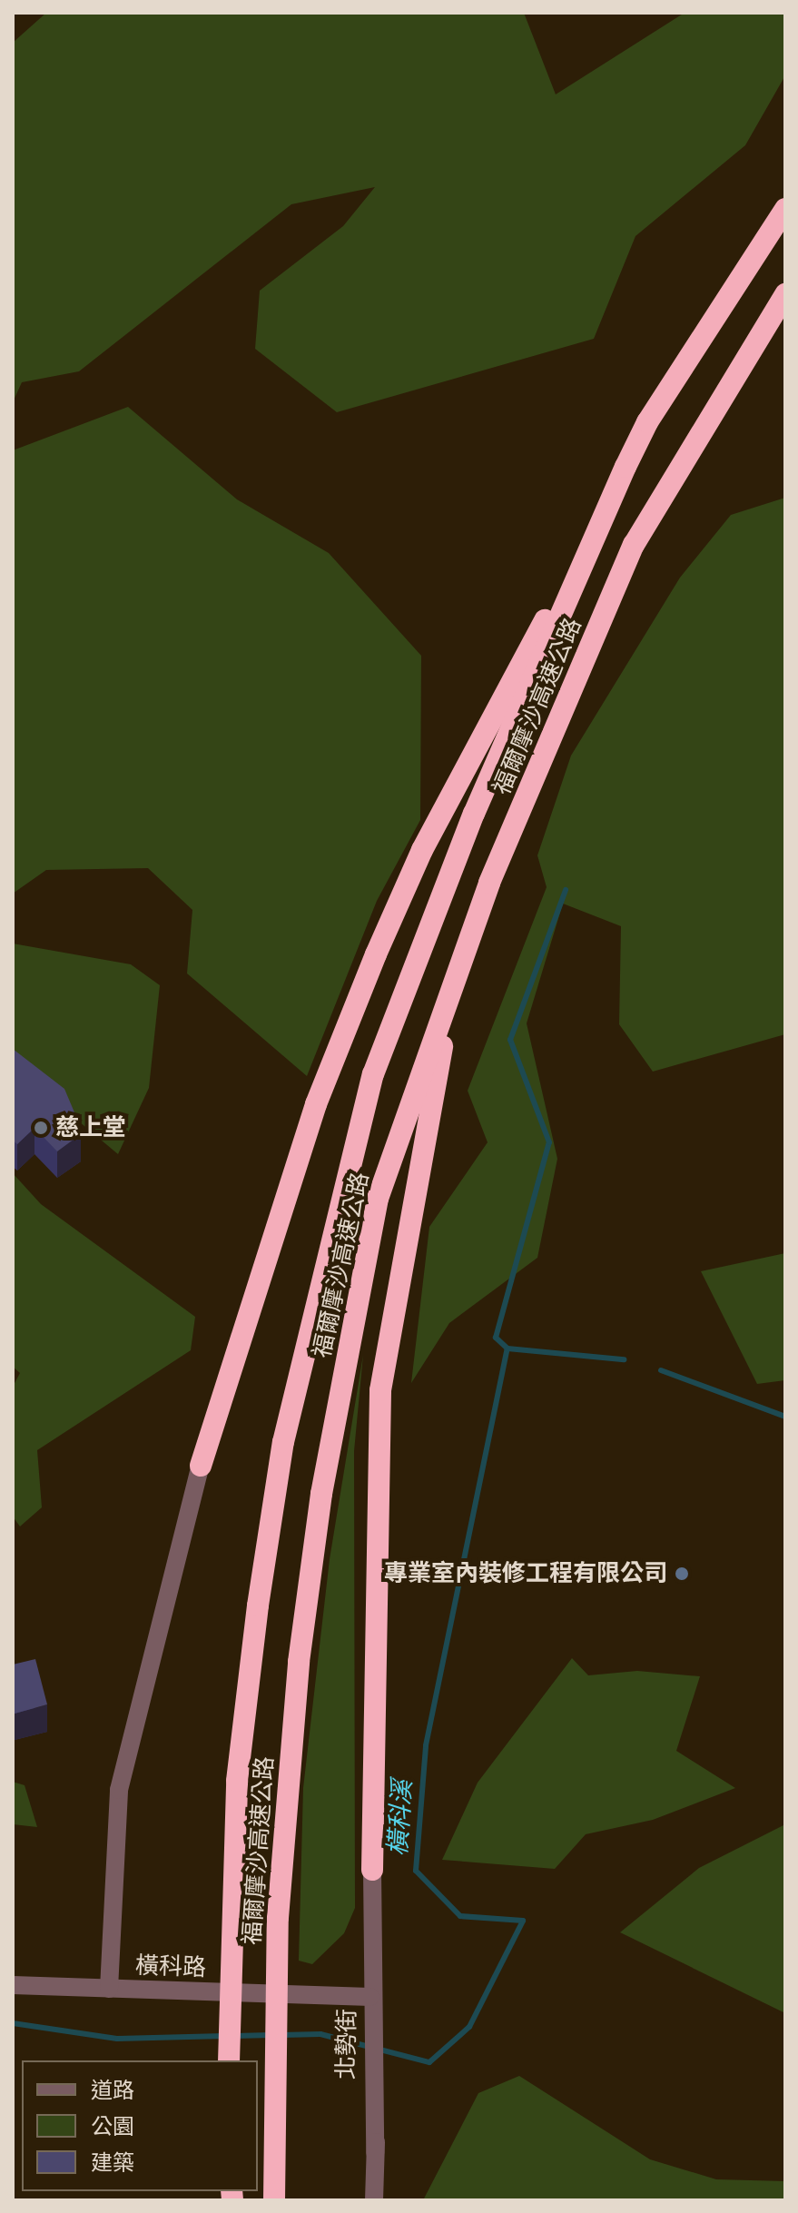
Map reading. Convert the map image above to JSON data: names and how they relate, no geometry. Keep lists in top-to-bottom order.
{
  "streets": {
    "highway": ["福爾摩沙高速公路"],
    "street": ["橫科路", "北勢街"]
  },
  "crossings": [
    ["橫科路", "北勢街"]
  ],
  "water": ["橫科溪"],
  "places": ["慈上堂", "專業室內裝修工程有限公司"],
  "legend": ["道路", "公園", "建築"]
}
